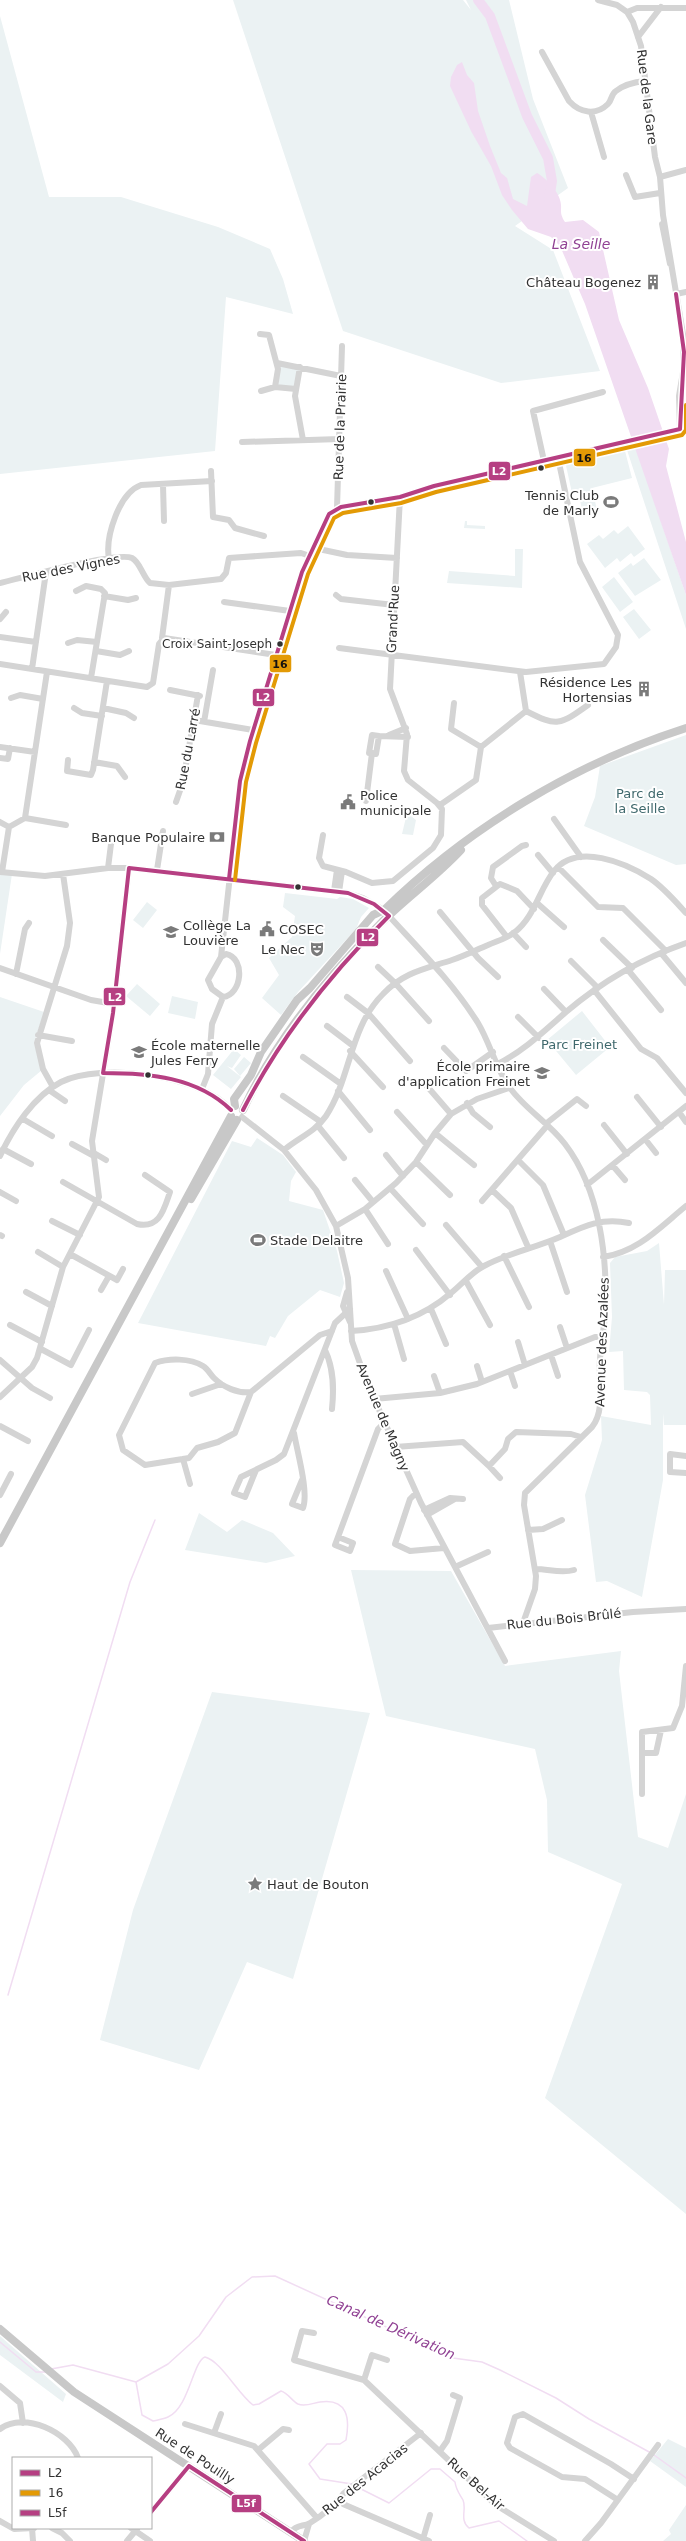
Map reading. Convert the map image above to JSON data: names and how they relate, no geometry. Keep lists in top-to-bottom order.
{
  "streets": {
    "main road": ["Rue de Pouilly"],
    "street": [
      "Rue de la Gare",
      "Rue de la Prairie",
      "Rue des Vignes",
      "Grand'Rue",
      "Rue du Larré",
      "Avenue des Azalées",
      "Avenue de Magny",
      "Rue du Bois Brûlé",
      "Rue des Acacias",
      "Rue Bel-Air"
    ]
  },
  "crossings": [
    ["Avenue des Azalées", "Rue du Bois Brûlé"],
    ["Avenue de Magny", "Rue du Bois Brûlé"],
    ["Rue de Pouilly", "Rue des Acacias"],
    ["Rue des Acacias", "Rue Bel-Air"]
  ],
  "water": ["La Seille", "Canal de Dérivation"],
  "parks": ["Parc de la Seille", "Parc Freinet"],
  "places": {
    "building": ["Château Bogenez", "Résidence Les Hortensias"],
    "sports": ["Tennis Club de Marly", "Stade Delaitre"],
    "other": ["Croix Saint-Joseph"],
    "public building": ["Police municipale", "COSEC"],
    "bank": ["Banque Populaire"],
    "school or university": ["Collège La Louvière", "École maternelle Jules Ferry", "École primaire d'application Freinet"],
    "theatre": ["Le Nec"],
    "place": ["Haut de Bouton"]
  },
  "lines": ["transit line L2", "transit line 16", "transit line L5f"],
  "legend": ["L2", "16", "L5f"]
}
